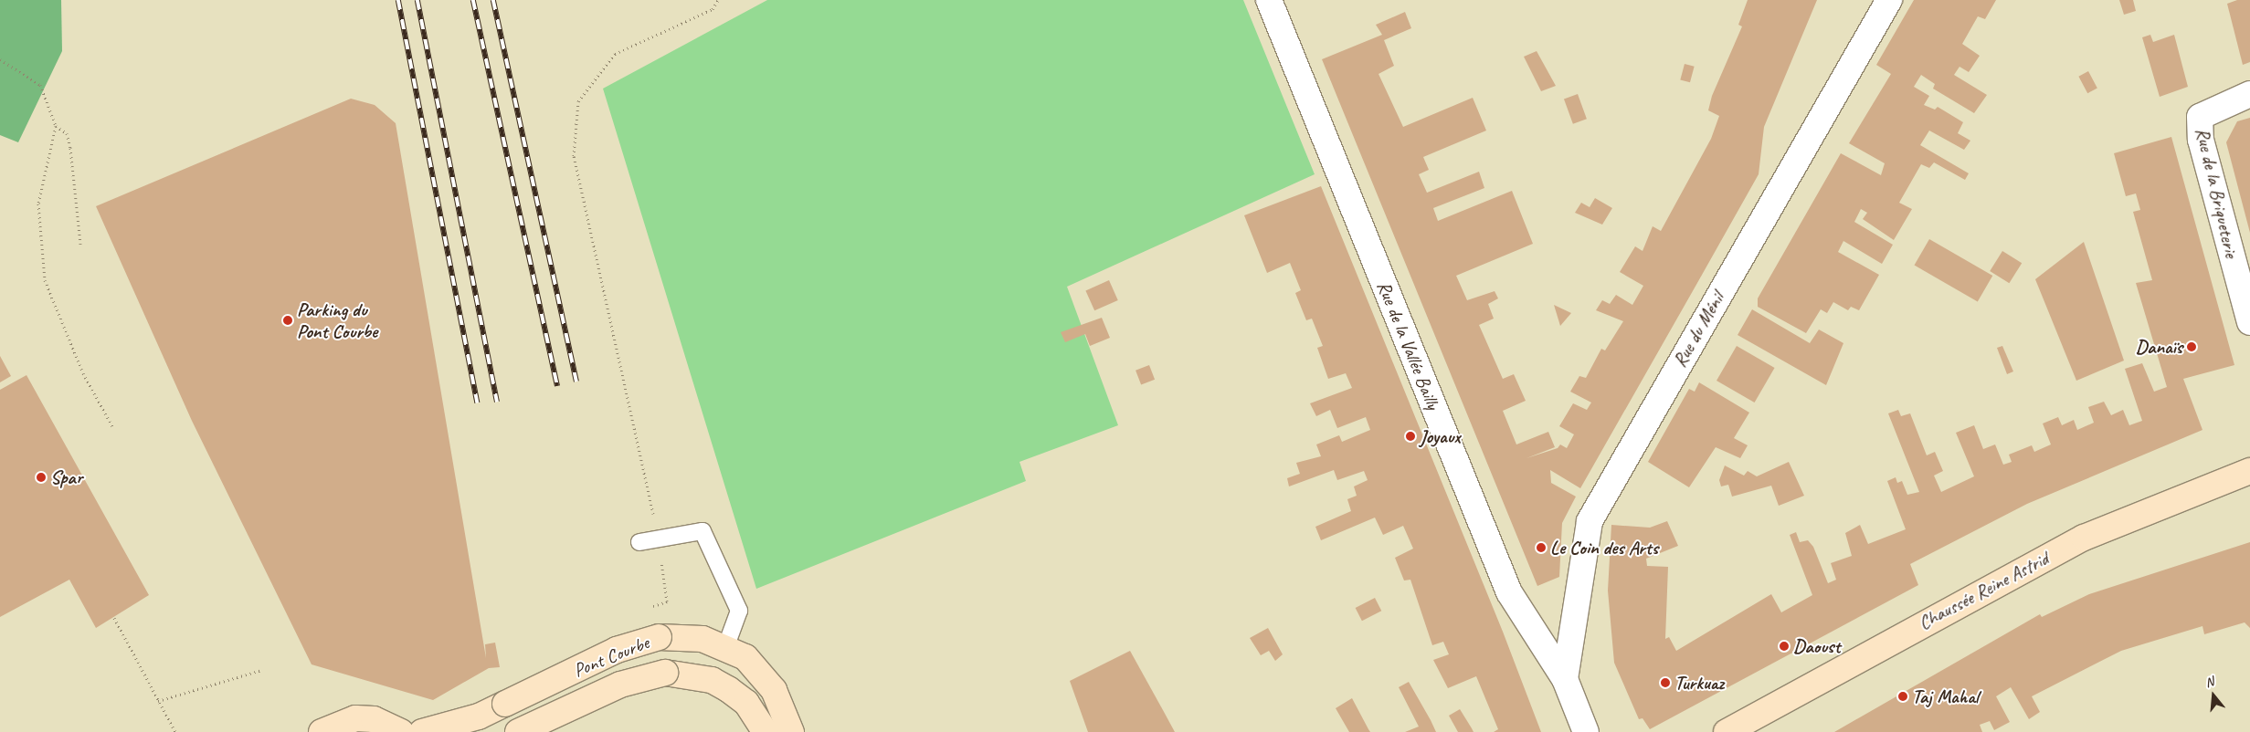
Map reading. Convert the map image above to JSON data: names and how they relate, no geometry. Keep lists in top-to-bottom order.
{
  "streets": {
    "main road": ["Chaussée Reine Astrid", "Pont Courbe"],
    "street": ["Rue de la Briqueterie", "Rue du Ménil", "Rue de la Vallée Bailly"]
  },
  "crossings": [
    ["Rue du Ménil", "Rue de la Vallée Bailly"]
  ],
  "places": [
    "Parking du Pont Courbe",
    "Danaïs",
    "Joyaux",
    "Spar",
    "Le Coin des Arts",
    "Daoust",
    "Turkuaz",
    "Taj Mahal"
  ],
  "north": "top"
}
